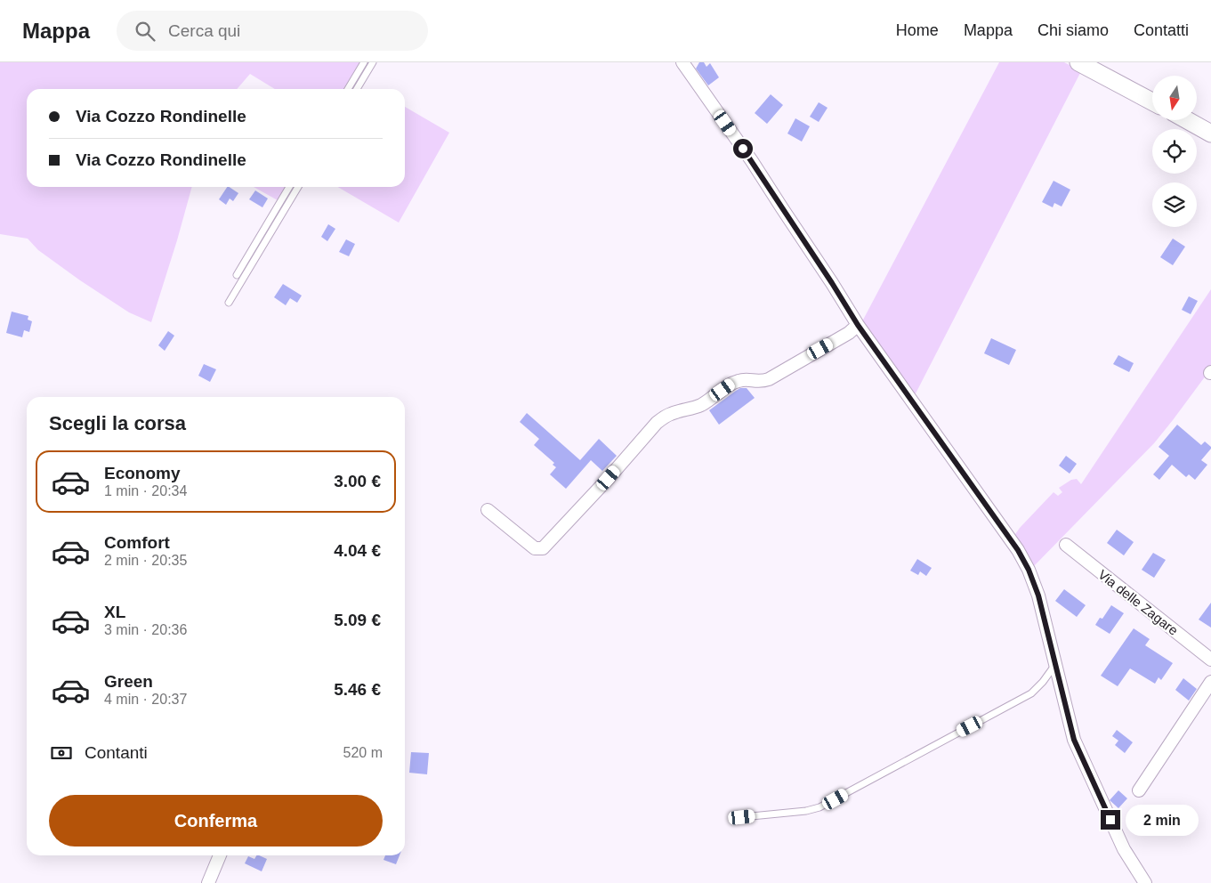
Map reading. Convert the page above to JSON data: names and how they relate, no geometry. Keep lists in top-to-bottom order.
{
  "streets": {
    "street": ["Via delle Zagare"]
  },
  "north": "bottom",
  "page": {
    "header": "Mappa",
    "search": "Cerca qui",
    "nav": [
      "Home",
      "Mappa",
      "Chi siamo",
      "Contatti"
    ],
    "banner": ["Via Cozzo Rondinelle", "Via Cozzo Rondinelle"],
    "heading": "Scegli la corsa",
    "list": [
      {
        "name": "Economy",
        "note": "1 min · 20:34",
        "value": "3.00 €"
      },
      {
        "name": "Comfort",
        "note": "2 min · 20:35",
        "value": "4.04 €"
      },
      {
        "name": "XL",
        "note": "3 min · 20:36",
        "value": "5.09 €"
      },
      {
        "name": "Green",
        "note": "4 min · 20:37",
        "value": "5.46 €"
      }
    ],
    "pay": ["Contanti", "520 m"],
    "buttons": "Conferma",
    "bubble": "2 min"
  }
}
